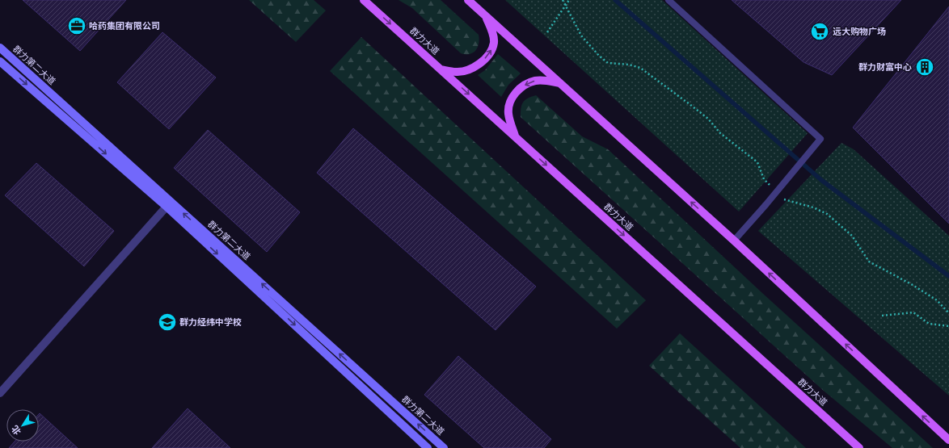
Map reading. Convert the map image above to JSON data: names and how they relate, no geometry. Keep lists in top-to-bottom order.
{
  "streets": {
    "main road": ["群力大道", "群力第二大道"]
  },
  "places": {
    "office": ["哈药集团有限公司"],
    "supermarket": ["远大购物广场"],
    "building": ["群力财富中心"],
    "school or university": ["群力经纬中学校"]
  },
  "north": "bottom left"
}
